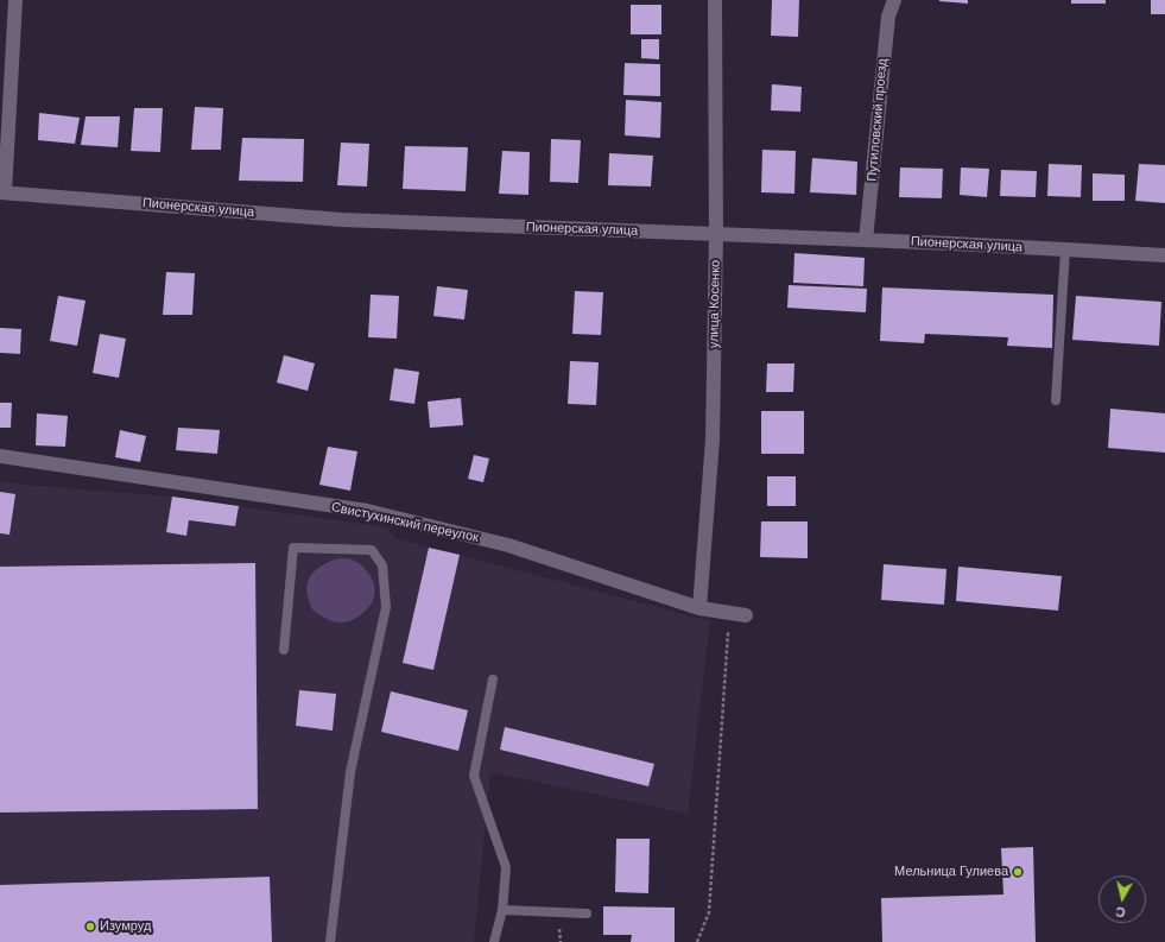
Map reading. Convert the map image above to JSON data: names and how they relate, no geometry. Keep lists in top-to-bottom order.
{
  "streets": {
    "street": [
      "Путиловский проезд",
      "Пионерская улица",
      "улица Косенко",
      "Свистухинский переулок"
    ]
  },
  "crossings": [
    ["Путиловский проезд", "Пионерская улица"],
    ["Пионерская улица", "улица Косенко"],
    ["улица Косенко", "Свистухинский переулок"]
  ],
  "places": ["Мельница Гулиева", "Изумруд"],
  "north": "bottom"
}
